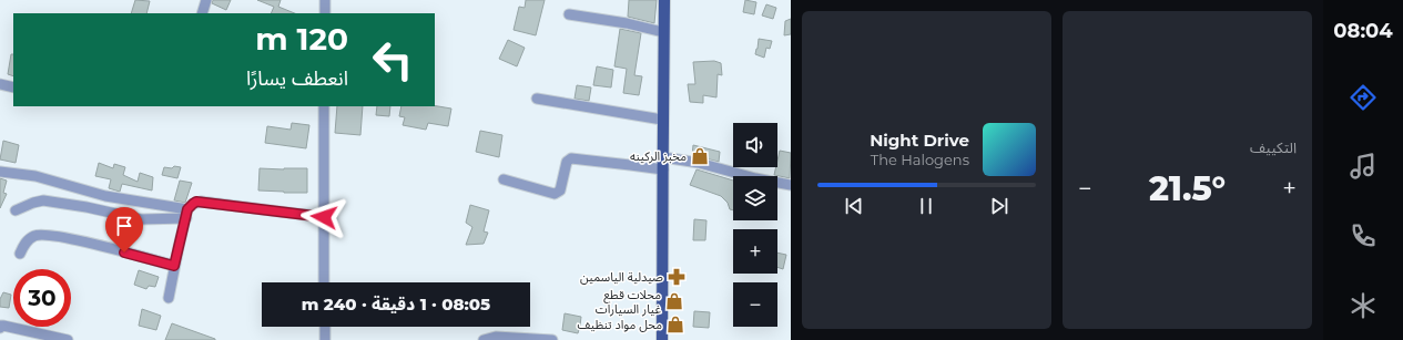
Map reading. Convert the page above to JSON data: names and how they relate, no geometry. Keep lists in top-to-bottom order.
{
  "places": {
    "shop": ["مخبز الركينه", "محلات قطع غيار السيارات", "محل مواد تنظيف"],
    "pharmacy": ["صيدلية الياسمين"]
  },
  "page": {
    "tabs": "08:04",
    "tile": "التكييف",
    "turn": ["120 m", "انعطف يسارًا"],
    "song": ["Night Drive", "The Halogens"],
    "map_buttons": ["+", "−"],
    "heat": ["−", "21.5°", "+"],
    "limit": "30",
    "trip": "08:05 · 1 دقيقة · 240 m"
  }
}
